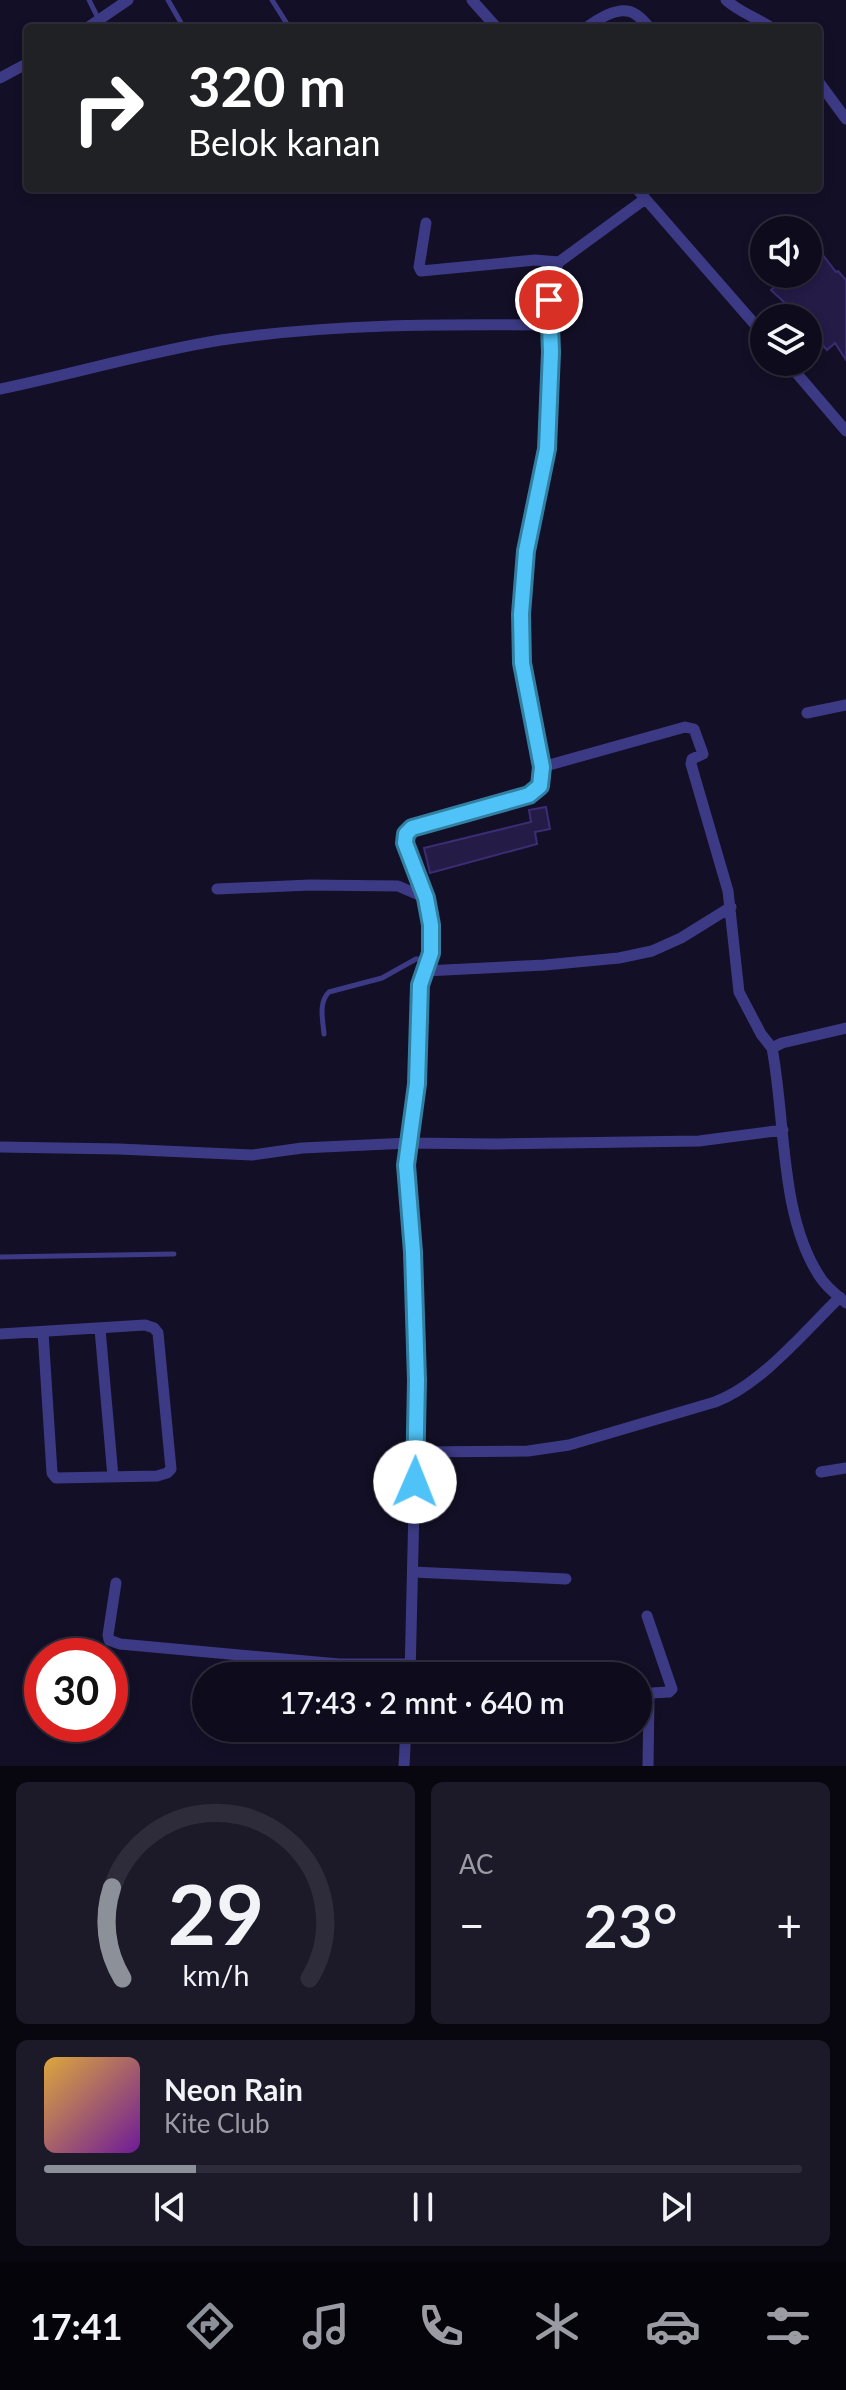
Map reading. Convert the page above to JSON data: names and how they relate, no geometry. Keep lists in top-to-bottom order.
{
  "page": {
    "turn": ["320 m", "Belok kanan"],
    "limit": "30",
    "trip": "17:43 · 2 mnt · 640 m",
    "tile": "AC",
    "heat": ["−", "23°", "+"],
    "song": ["Neon Rain", "Kite Club"],
    "tabs": "17:41",
    "gauge": ["29", "km/h"]
  }
}
